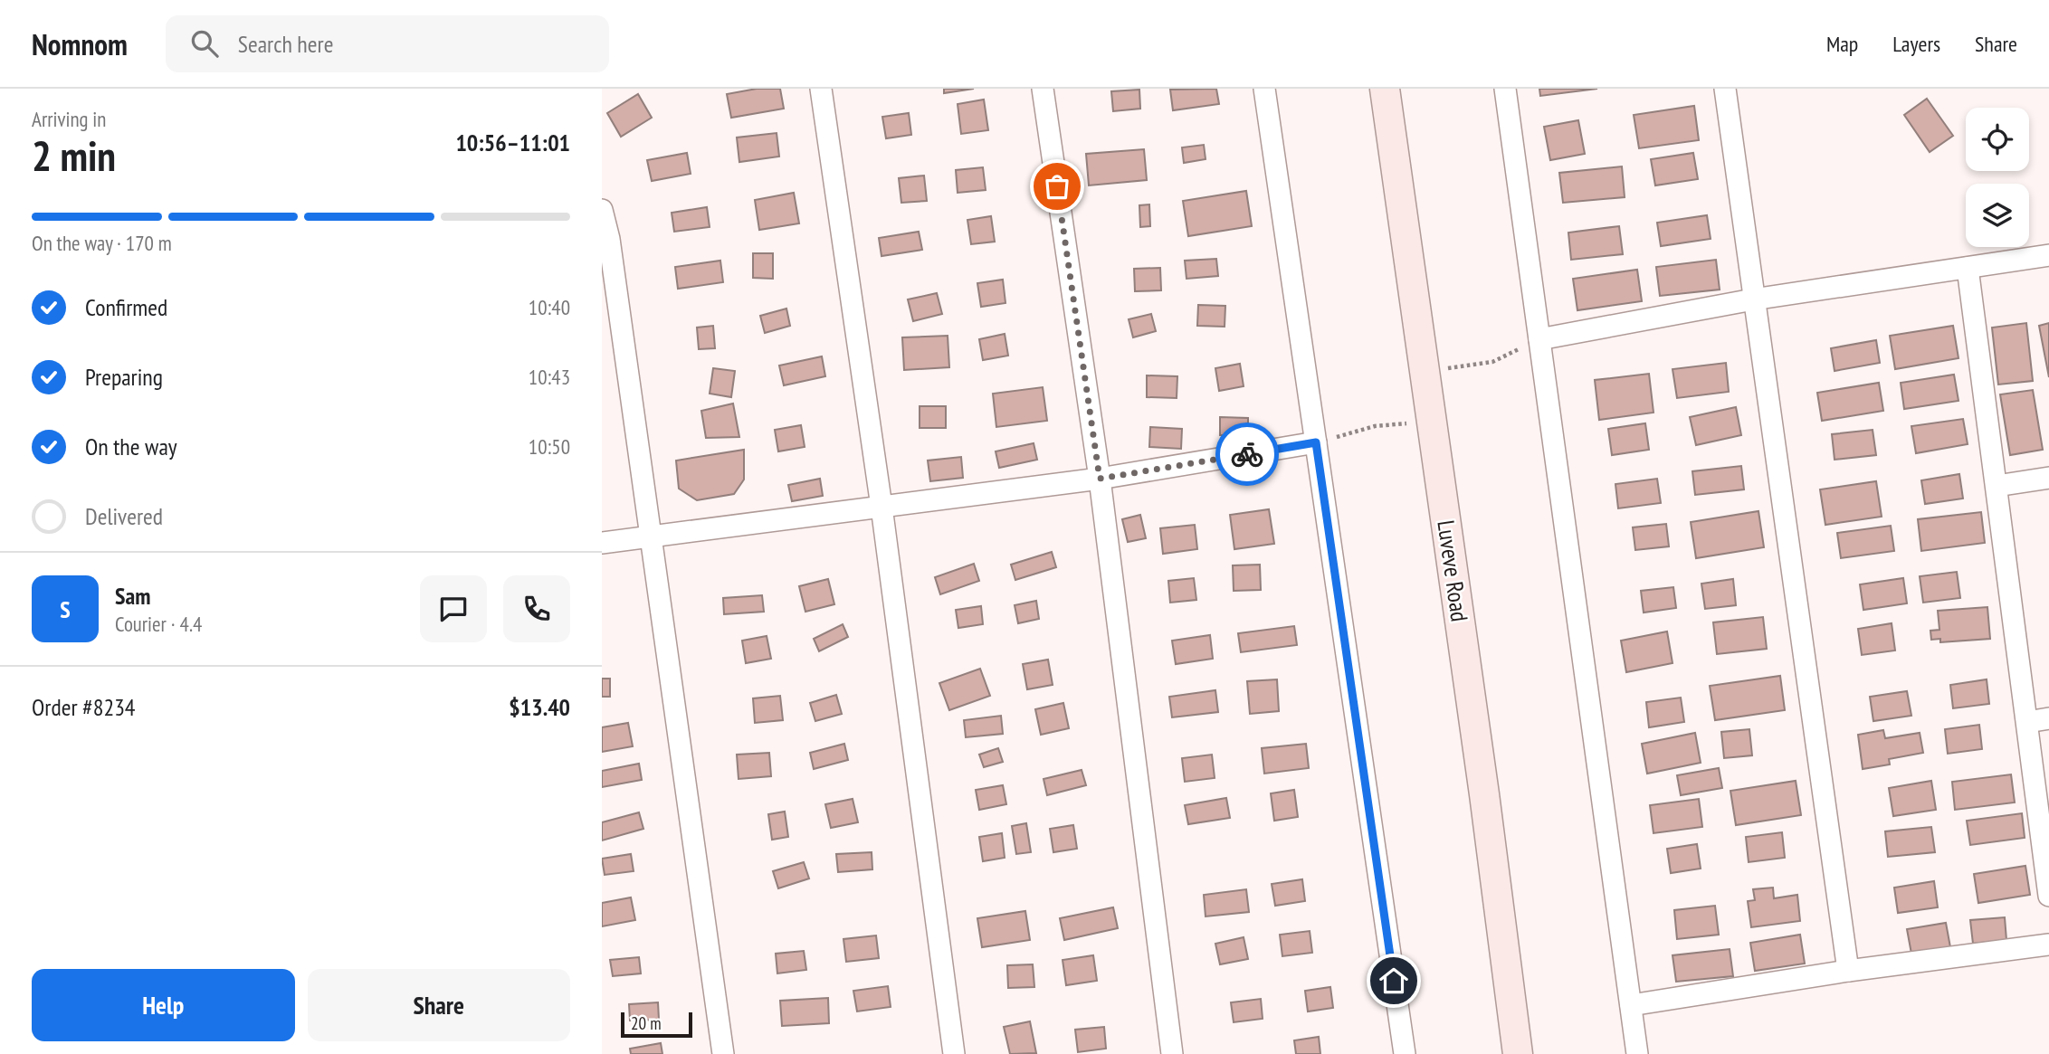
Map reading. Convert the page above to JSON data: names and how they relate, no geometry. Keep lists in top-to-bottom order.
{
  "streets": {
    "street": ["Luveve Road"]
  },
  "scale_bar": "20 m",
  "page": {
    "header": "Nomnom",
    "search": "Search here",
    "nav": ["Map", "Layers", "Share"],
    "heading": ["2 min", "Arriving in", "10:56–11:01"],
    "panel": [
      "Sam",
      "Courier · 4.4",
      "Order #8234",
      "$13.40"
    ],
    "bar": "On the way · 170 m",
    "list": [
      ["Confirmed", "10:40"],
      ["Preparing", "10:43"],
      ["On the way", "10:50"],
      "Delivered"
    ],
    "round": "S",
    "buttons": ["Help", "Share"],
    "scale": "20 m"
  }
}
